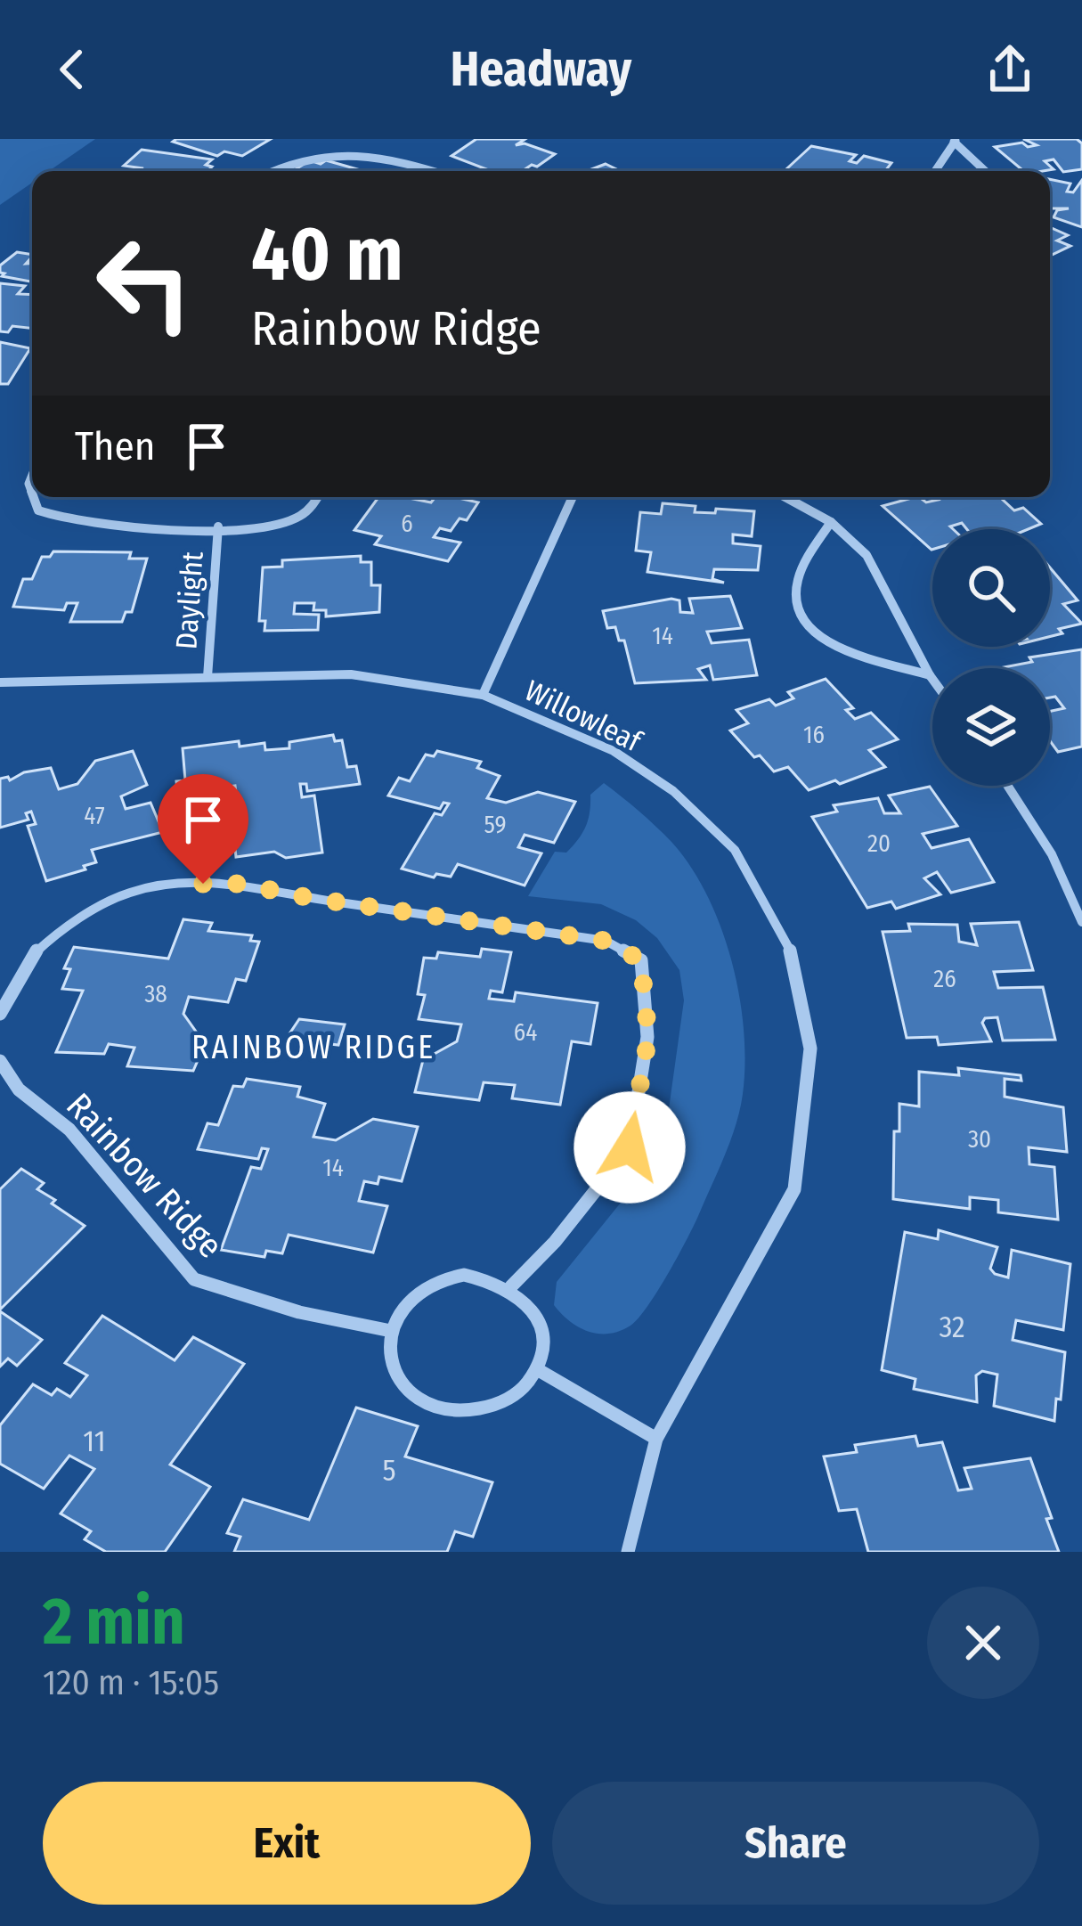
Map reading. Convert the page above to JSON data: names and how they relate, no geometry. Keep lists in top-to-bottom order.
{
  "streets": {
    "street": ["Daylight", "Willowleaf", "Rainbow Ridge"]
  },
  "crossings": [
    ["Daylight", "Willowleaf"]
  ],
  "districts": ["RAINBOW RIDGE"],
  "house_numbers": [
    "6",
    "14",
    "16",
    "47",
    "59",
    "20",
    "26",
    "38",
    "64",
    "30",
    "14",
    "32",
    "11",
    "5"
  ],
  "page": {
    "header": "Headway",
    "turn": ["40 m", "Rainbow Ridge"],
    "then": "Then",
    "heading": ["2 min", "120 m · 15:05"],
    "buttons": ["Exit", "Share"]
  }
}
